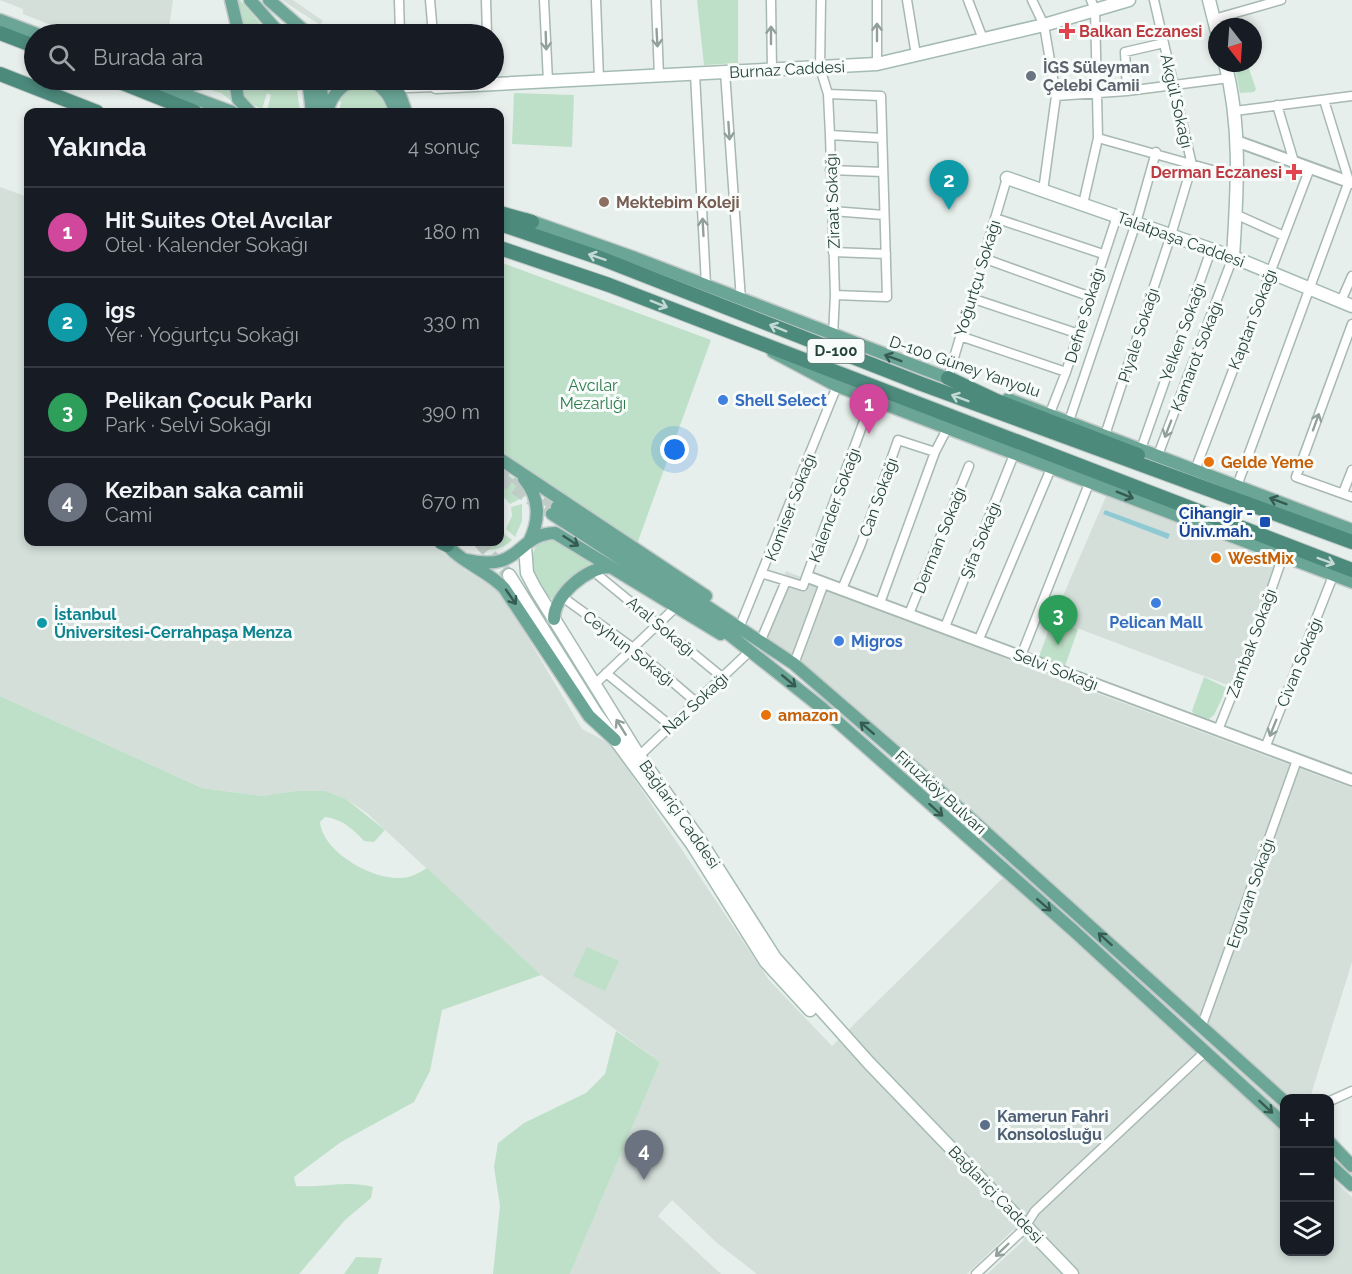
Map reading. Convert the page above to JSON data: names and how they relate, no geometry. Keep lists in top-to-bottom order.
{
  "streets": {
    "highway": ["D-100"],
    "main road": [
      "Burnaz Caddesi",
      "Talatpaşa Caddesi",
      "D-100 Güney Yanyolu",
      "Firuzköy Bulvarı",
      "Bağlariçi Caddesi"
    ],
    "street": [
      "Akgül Sokağı",
      "Ziraat Sokağı",
      "Yoğurtçu Sokağı",
      "Defne Sokağı",
      "Kaptan Sokağı",
      "Yelken Sokağı",
      "Piyale Sokağı",
      "Kamarot Sokağı",
      "Can Sokağı",
      "Kalender Sokağı",
      "Komiser Sokağı",
      "Derman Sokağı",
      "Şifa Sokağı",
      "Aral Sokağı",
      "Zambak Sokağı",
      "Ceyhun Sokağı",
      "Civan Sokağı",
      "Selvi Sokağı",
      "Naz Sokağı",
      "Erguvan Sokağı"
    ]
  },
  "crossings": [
    ["Burnaz Caddesi", "Ziraat Sokağı"],
    ["Akgül Sokağı", "Talatpaşa Caddesi"],
    ["Akgül Sokağı", "Piyale Sokağı"],
    ["Ziraat Sokağı", "D-100 Güney Yanyolu"],
    ["Talatpaşa Caddesi", "Yoğurtçu Sokağı"],
    ["Talatpaşa Caddesi", "Defne Sokağı"],
    ["Talatpaşa Caddesi", "Kaptan Sokağı"],
    ["Talatpaşa Caddesi", "Yelken Sokağı"],
    ["Talatpaşa Caddesi", "Piyale Sokağı"],
    ["Talatpaşa Caddesi", "Kamarot Sokağı"],
    ["Yoğurtçu Sokağı", "D-100 Güney Yanyolu"],
    ["Defne Sokağı", "D-100 Güney Yanyolu"],
    ["Kaptan Sokağı", "D-100 Güney Yanyolu"],
    ["Yelken Sokağı", "D-100 Güney Yanyolu"],
    ["Piyale Sokağı", "D-100 Güney Yanyolu"],
    ["Kamarot Sokağı", "D-100 Güney Yanyolu"],
    ["Can Sokağı", "Selvi Sokağı"],
    ["Kalender Sokağı", "Selvi Sokağı"],
    ["Komiser Sokağı", "Firuzköy Bulvarı"],
    ["Derman Sokağı", "Selvi Sokağı"],
    ["Şifa Sokağı", "Selvi Sokağı"],
    ["Aral Sokağı", "Naz Sokağı"],
    ["Zambak Sokağı", "Selvi Sokağı"],
    ["Ceyhun Sokağı", "Naz Sokağı"],
    ["Civan Sokağı", "Selvi Sokağı"],
    ["Selvi Sokağı", "Erguvan Sokağı"],
    ["Naz Sokağı", "Firuzköy Bulvarı"],
    ["Naz Sokağı", "Bağlariçi Caddesi"],
    ["Firuzköy Bulvarı", "Erguvan Sokağı"]
  ],
  "one_way": ["Kamarot Sokağı", "Civan Sokağı"],
  "parks": ["Avcılar Mezarlığı"],
  "places": {
    "health": ["Balkan Eczanesi", "Derman Eczanesi"],
    "other": [
      "İGS Süleyman Çelebi Camii",
      "Mektebim Koleji",
      "Shell Select",
      "Gelde Yeme",
      "WestMix",
      "Pelican Mall",
      "İstanbul Üniversitesi-Cerrahpaşa Menza",
      "Migros",
      "amazon",
      "Kamerun Fahri Konsolosluğu"
    ],
    "transit": ["Cihangir - Üniv.mah."]
  },
  "north": "bottom",
  "page": {
    "search": "Burada ara",
    "heading": ["Yakında", "4 sonuç"],
    "pins": [
      "2",
      "1",
      "3",
      "4"
    ],
    "list": [
      {
        "mark": "1",
        "name": "Hit Suites Otel Avcılar",
        "note": "Otel · Kalender Sokağı",
        "value": "180 m"
      },
      {
        "mark": "2",
        "name": "igs",
        "note": "Yer · Yoğurtçu Sokağı",
        "value": "330 m"
      },
      {
        "mark": "3",
        "name": "Pelikan Çocuk Parkı",
        "note": "Park · Selvi Sokağı",
        "value": "390 m"
      },
      {
        "mark": "4",
        "name": "Keziban saka camii",
        "note": "Cami",
        "value": "670 m"
      }
    ],
    "map_buttons": ["+", "−"]
  }
}
